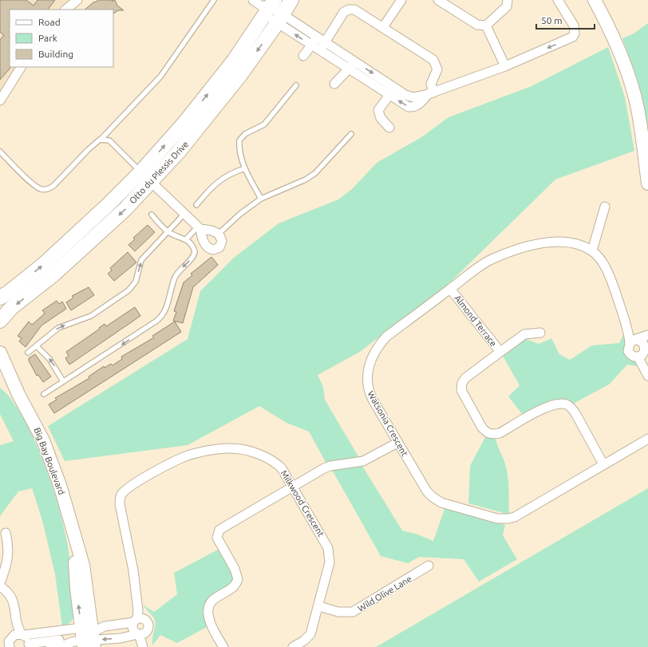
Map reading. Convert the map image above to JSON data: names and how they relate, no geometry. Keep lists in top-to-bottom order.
{
  "streets": {
    "main road": ["Otto du Plessis Drive"],
    "street": [
      "Almond Terrace",
      "Watsonia Crescent",
      "Big Bay Boulevard",
      "Milkwood Crescent",
      "Wild Olive Lane"
    ]
  },
  "crossings": [
    ["Almond Terrace", "Watsonia Crescent"],
    ["Milkwood Crescent", "Wild Olive Lane"]
  ],
  "legend": ["Road", "Park", "Building"],
  "scale_bar": "50 m"
}
